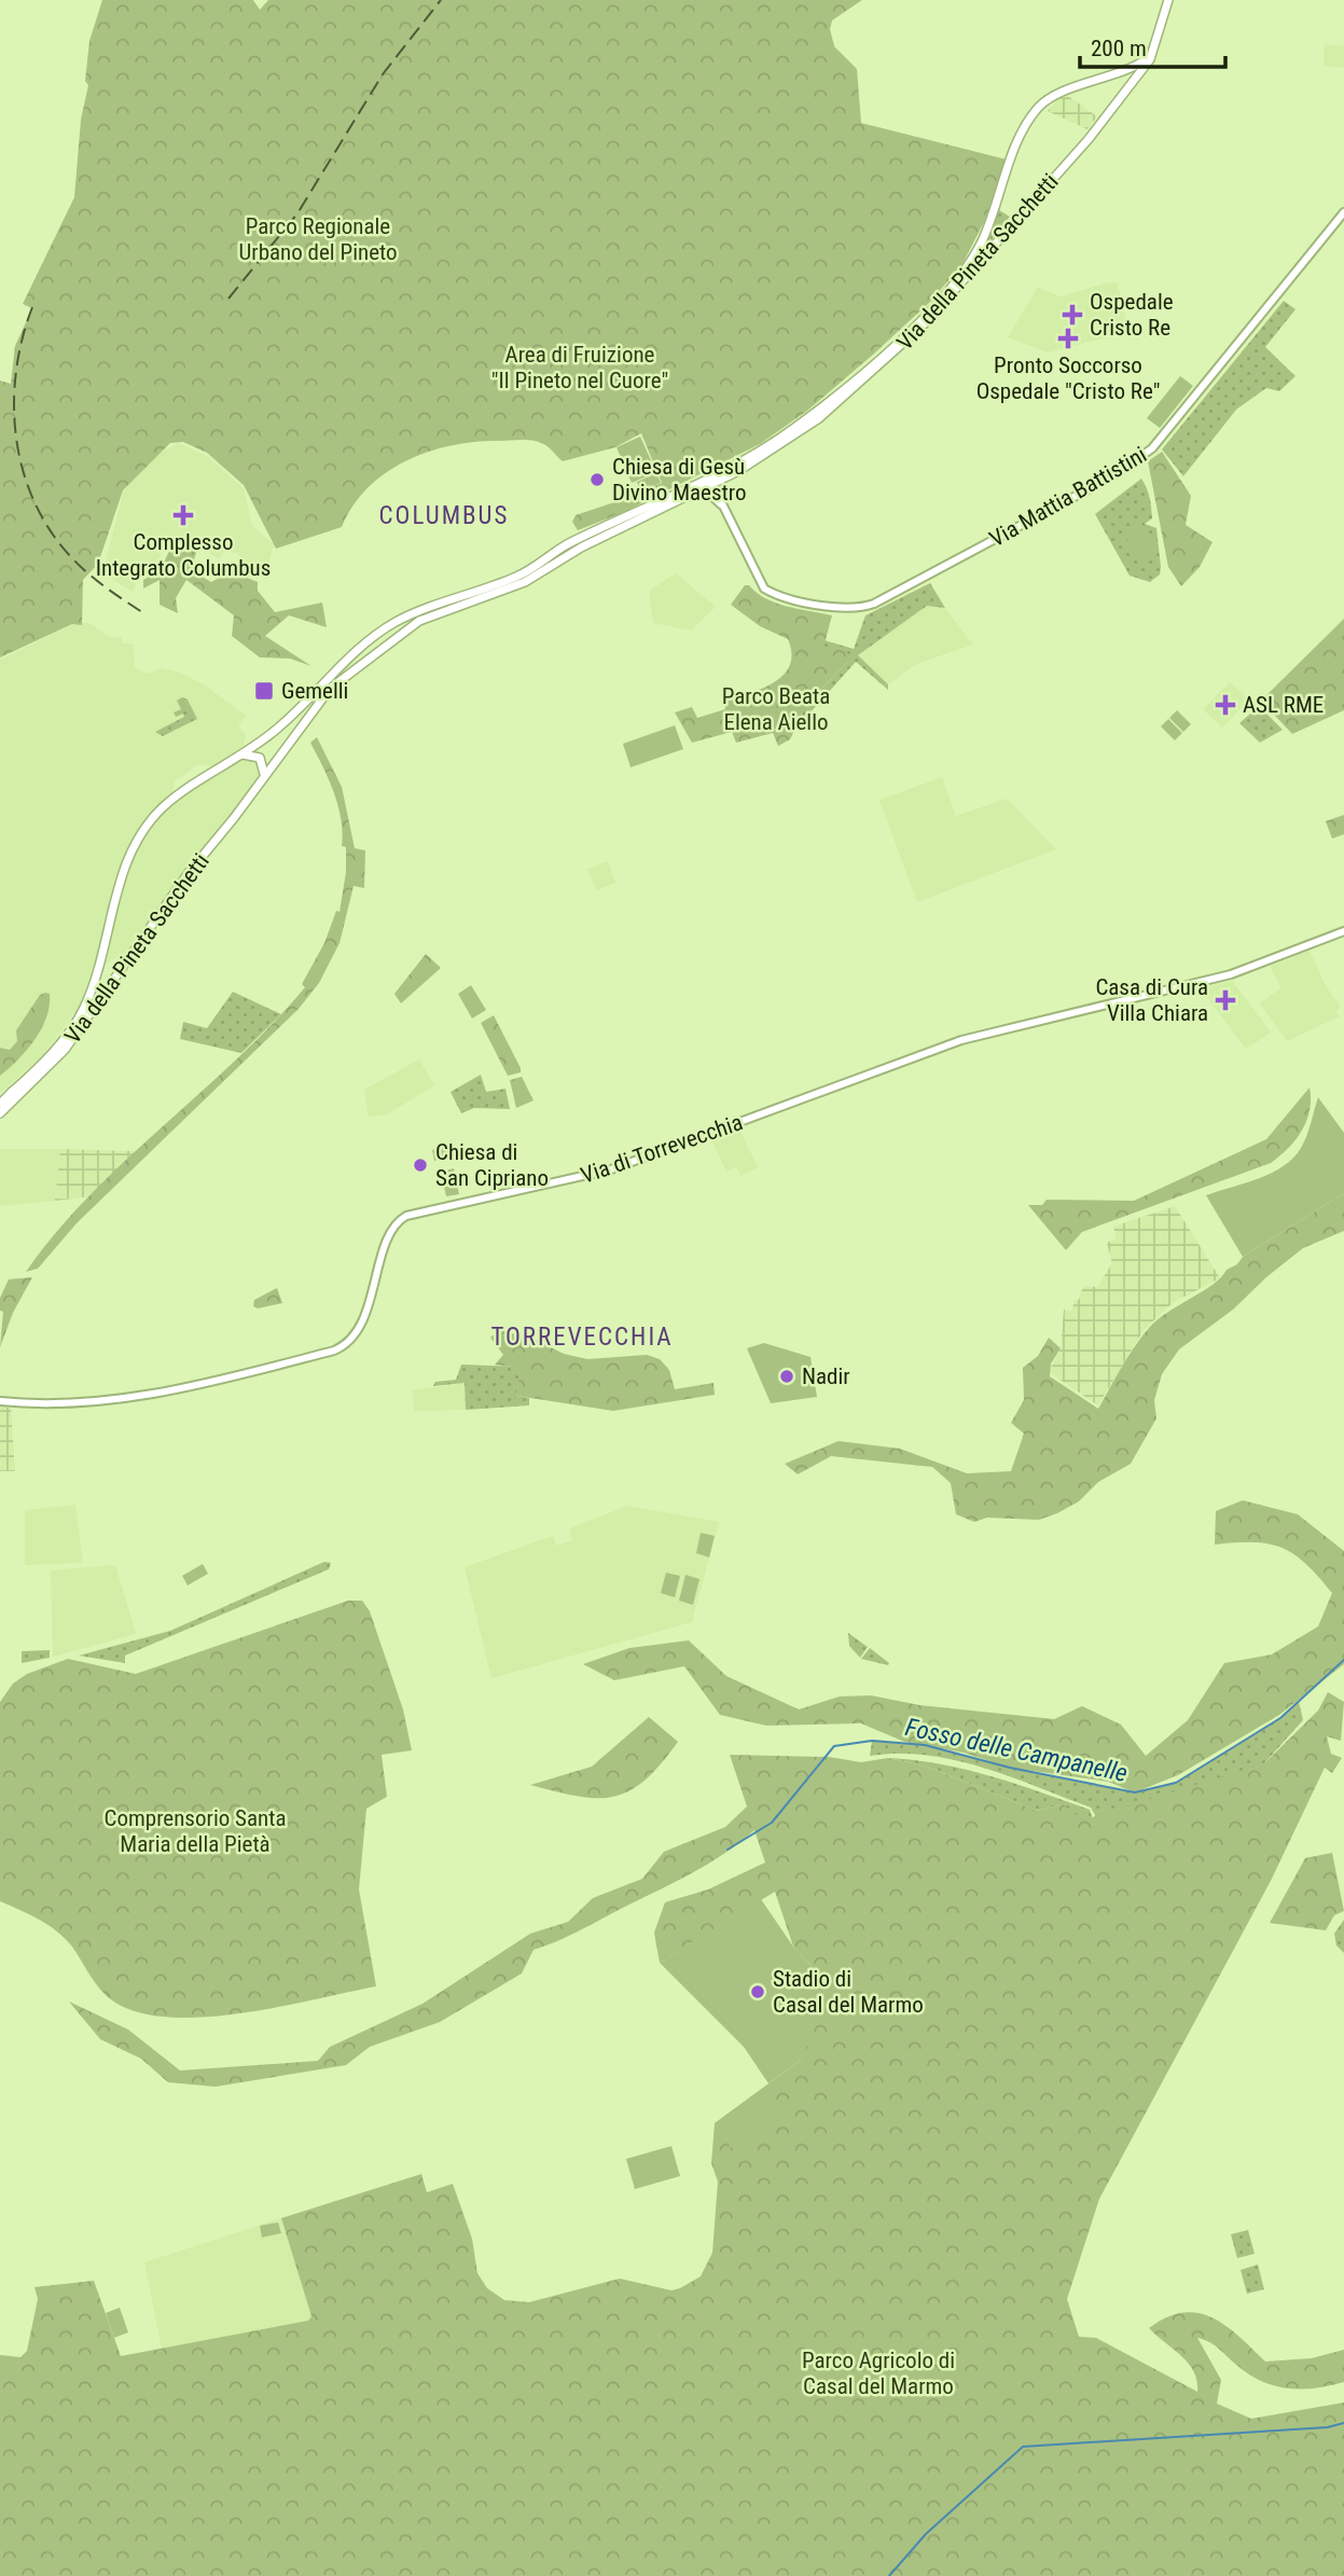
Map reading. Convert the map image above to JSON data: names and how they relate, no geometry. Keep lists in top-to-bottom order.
{
  "streets": {
    "main road": ["Via della Pineta Sacchetti", "Via Mattia Battistini", "Via di Torrevecchia"]
  },
  "districts": ["COLUMBUS", "TORREVECCHIA"],
  "water": ["Fosso delle Campanelle"],
  "parks": [
    "Parco Regionale Urbano del Pineto",
    "Area di Fruizione \"Il Pineto nel Cuore\"",
    "Parco Beata Elena Aiello",
    "Comprensorio Santa Maria della Pietà",
    "Parco Agricolo di Casal del Marmo"
  ],
  "places": {
    "health": [
      "Ospedale Cristo Re",
      "Pronto Soccorso Ospedale \"Cristo Re\"",
      "Complesso Integrato Columbus",
      "ASL RME",
      "Casa di Cura Villa Chiara"
    ],
    "other": [
      "Chiesa di Gesù Divino Maestro",
      "Chiesa di San Cipriano",
      "Nadir",
      "Stadio di Casal del Marmo"
    ],
    "transit": ["Gemelli"]
  },
  "scale_bar": "200 m"
}
